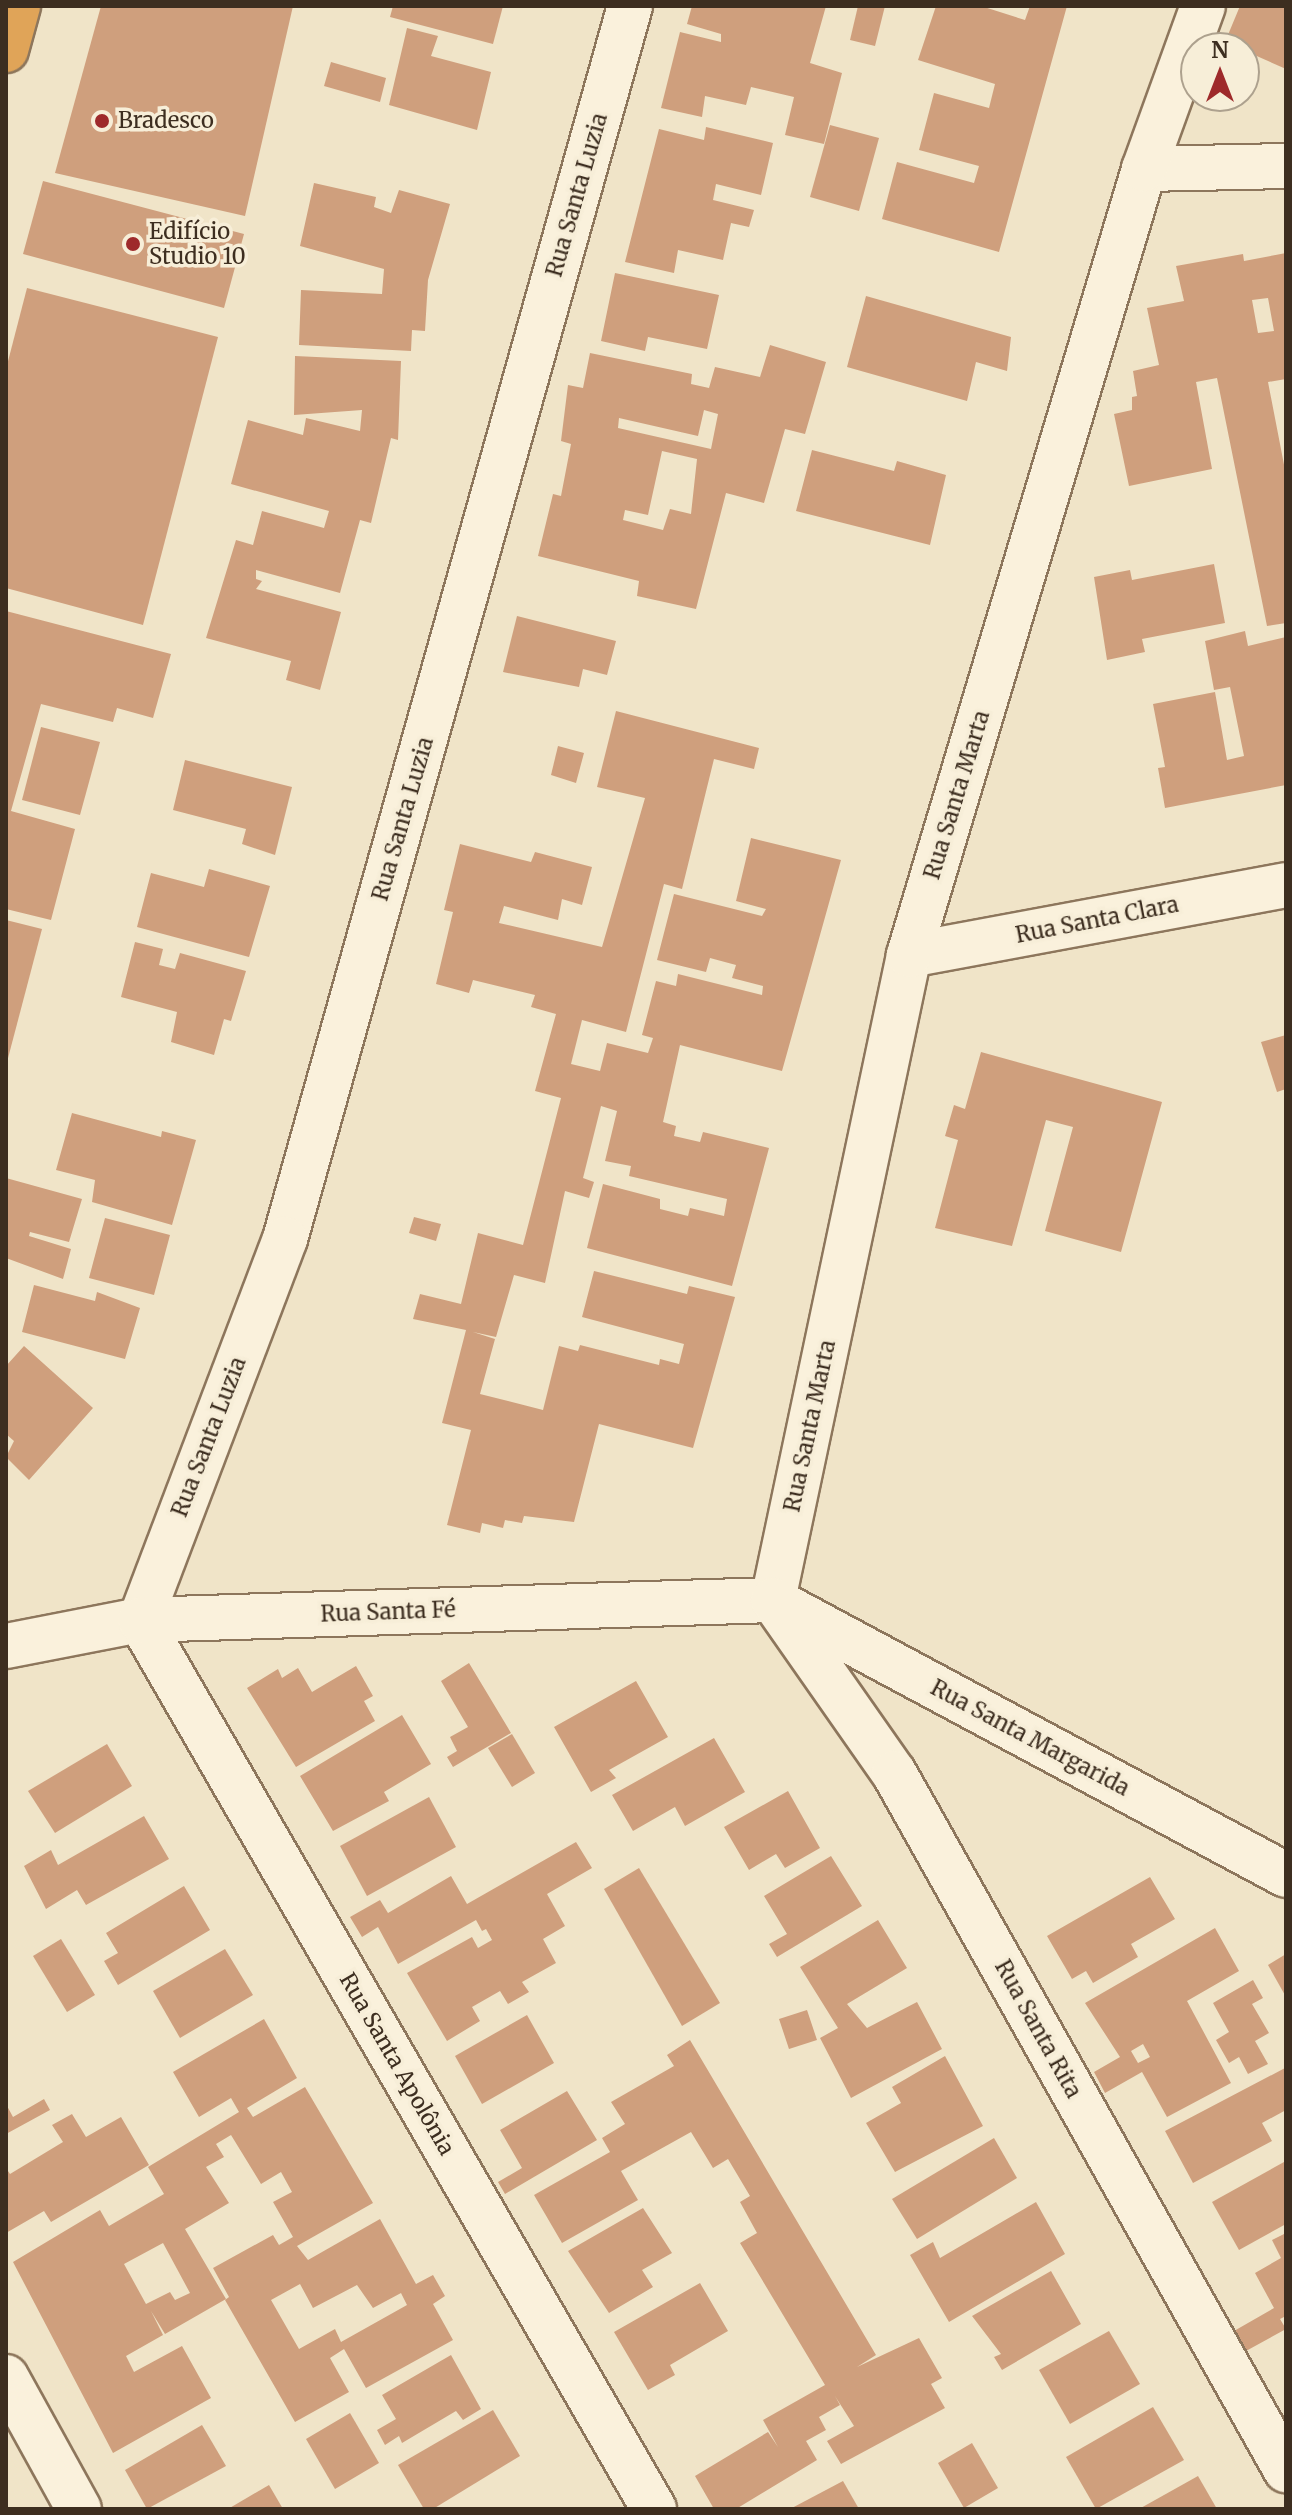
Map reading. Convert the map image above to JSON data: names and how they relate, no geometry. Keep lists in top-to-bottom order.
{
  "streets": {
    "street": [
      "Rua Santa Luzia",
      "Rua Santa Marta",
      "Rua Santa Clara",
      "Rua Santa Fé",
      "Rua Santa Margarida",
      "Rua Santa Rita",
      "Rua Santa Apolônia"
    ]
  },
  "crossings": [
    ["Rua Santa Luzia", "Rua Santa Fé"],
    ["Rua Santa Luzia", "Rua Santa Apolônia"],
    ["Rua Santa Marta", "Rua Santa Clara"],
    ["Rua Santa Marta", "Rua Santa Fé"],
    ["Rua Santa Marta", "Rua Santa Margarida"],
    ["Rua Santa Marta", "Rua Santa Rita"],
    ["Rua Santa Fé", "Rua Santa Margarida"],
    ["Rua Santa Fé", "Rua Santa Rita"],
    ["Rua Santa Fé", "Rua Santa Apolônia"],
    ["Rua Santa Margarida", "Rua Santa Rita"]
  ],
  "places": ["Bradesco", "Edifício Studio 10"],
  "north": "top"
}
